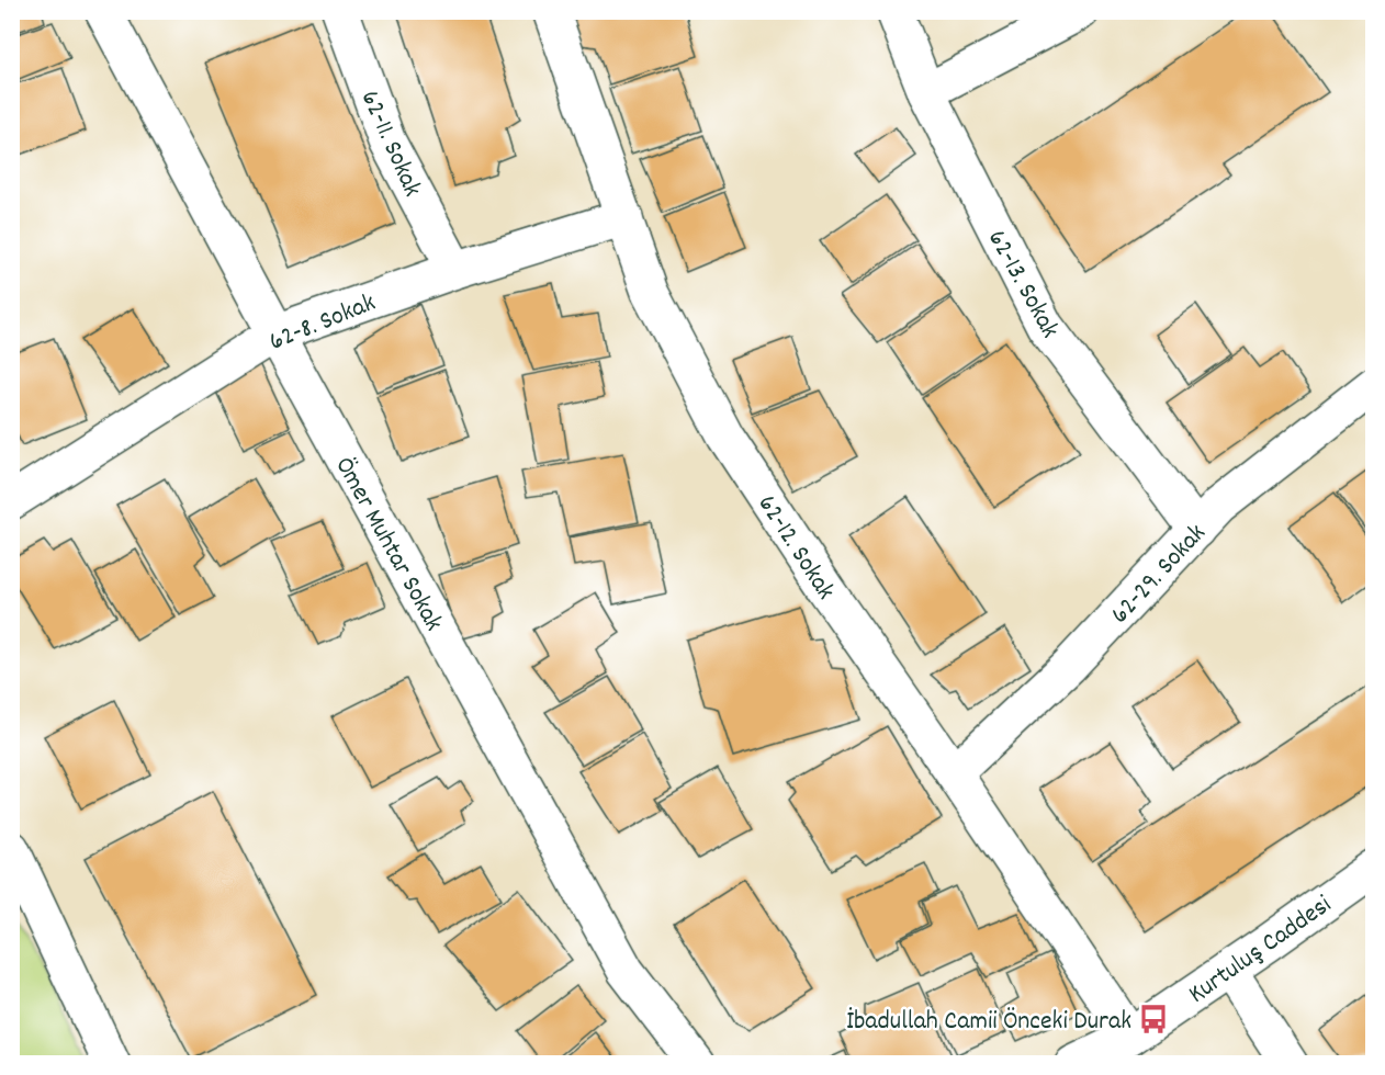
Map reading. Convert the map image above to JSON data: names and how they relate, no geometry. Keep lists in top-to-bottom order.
{
  "streets": {
    "street": [
      "62-11. Sokak",
      "62-13. Sokak",
      "62-8. Sokak",
      "Ömer Muhtar Sokak",
      "62-12. Sokak",
      "62-29. Sokak",
      "Kurtuluş Caddesi"
    ]
  },
  "crossings": [
    ["62-11. Sokak", "62-8. Sokak"],
    ["62-13. Sokak", "62-29. Sokak"],
    ["62-8. Sokak", "Ömer Muhtar Sokak"],
    ["62-8. Sokak", "62-12. Sokak"],
    ["62-12. Sokak", "62-29. Sokak"],
    ["62-12. Sokak", "Kurtuluş Caddesi"]
  ],
  "places": {
    "bus stop": ["İbadullah Camii Önceki Durak"]
  }
}
